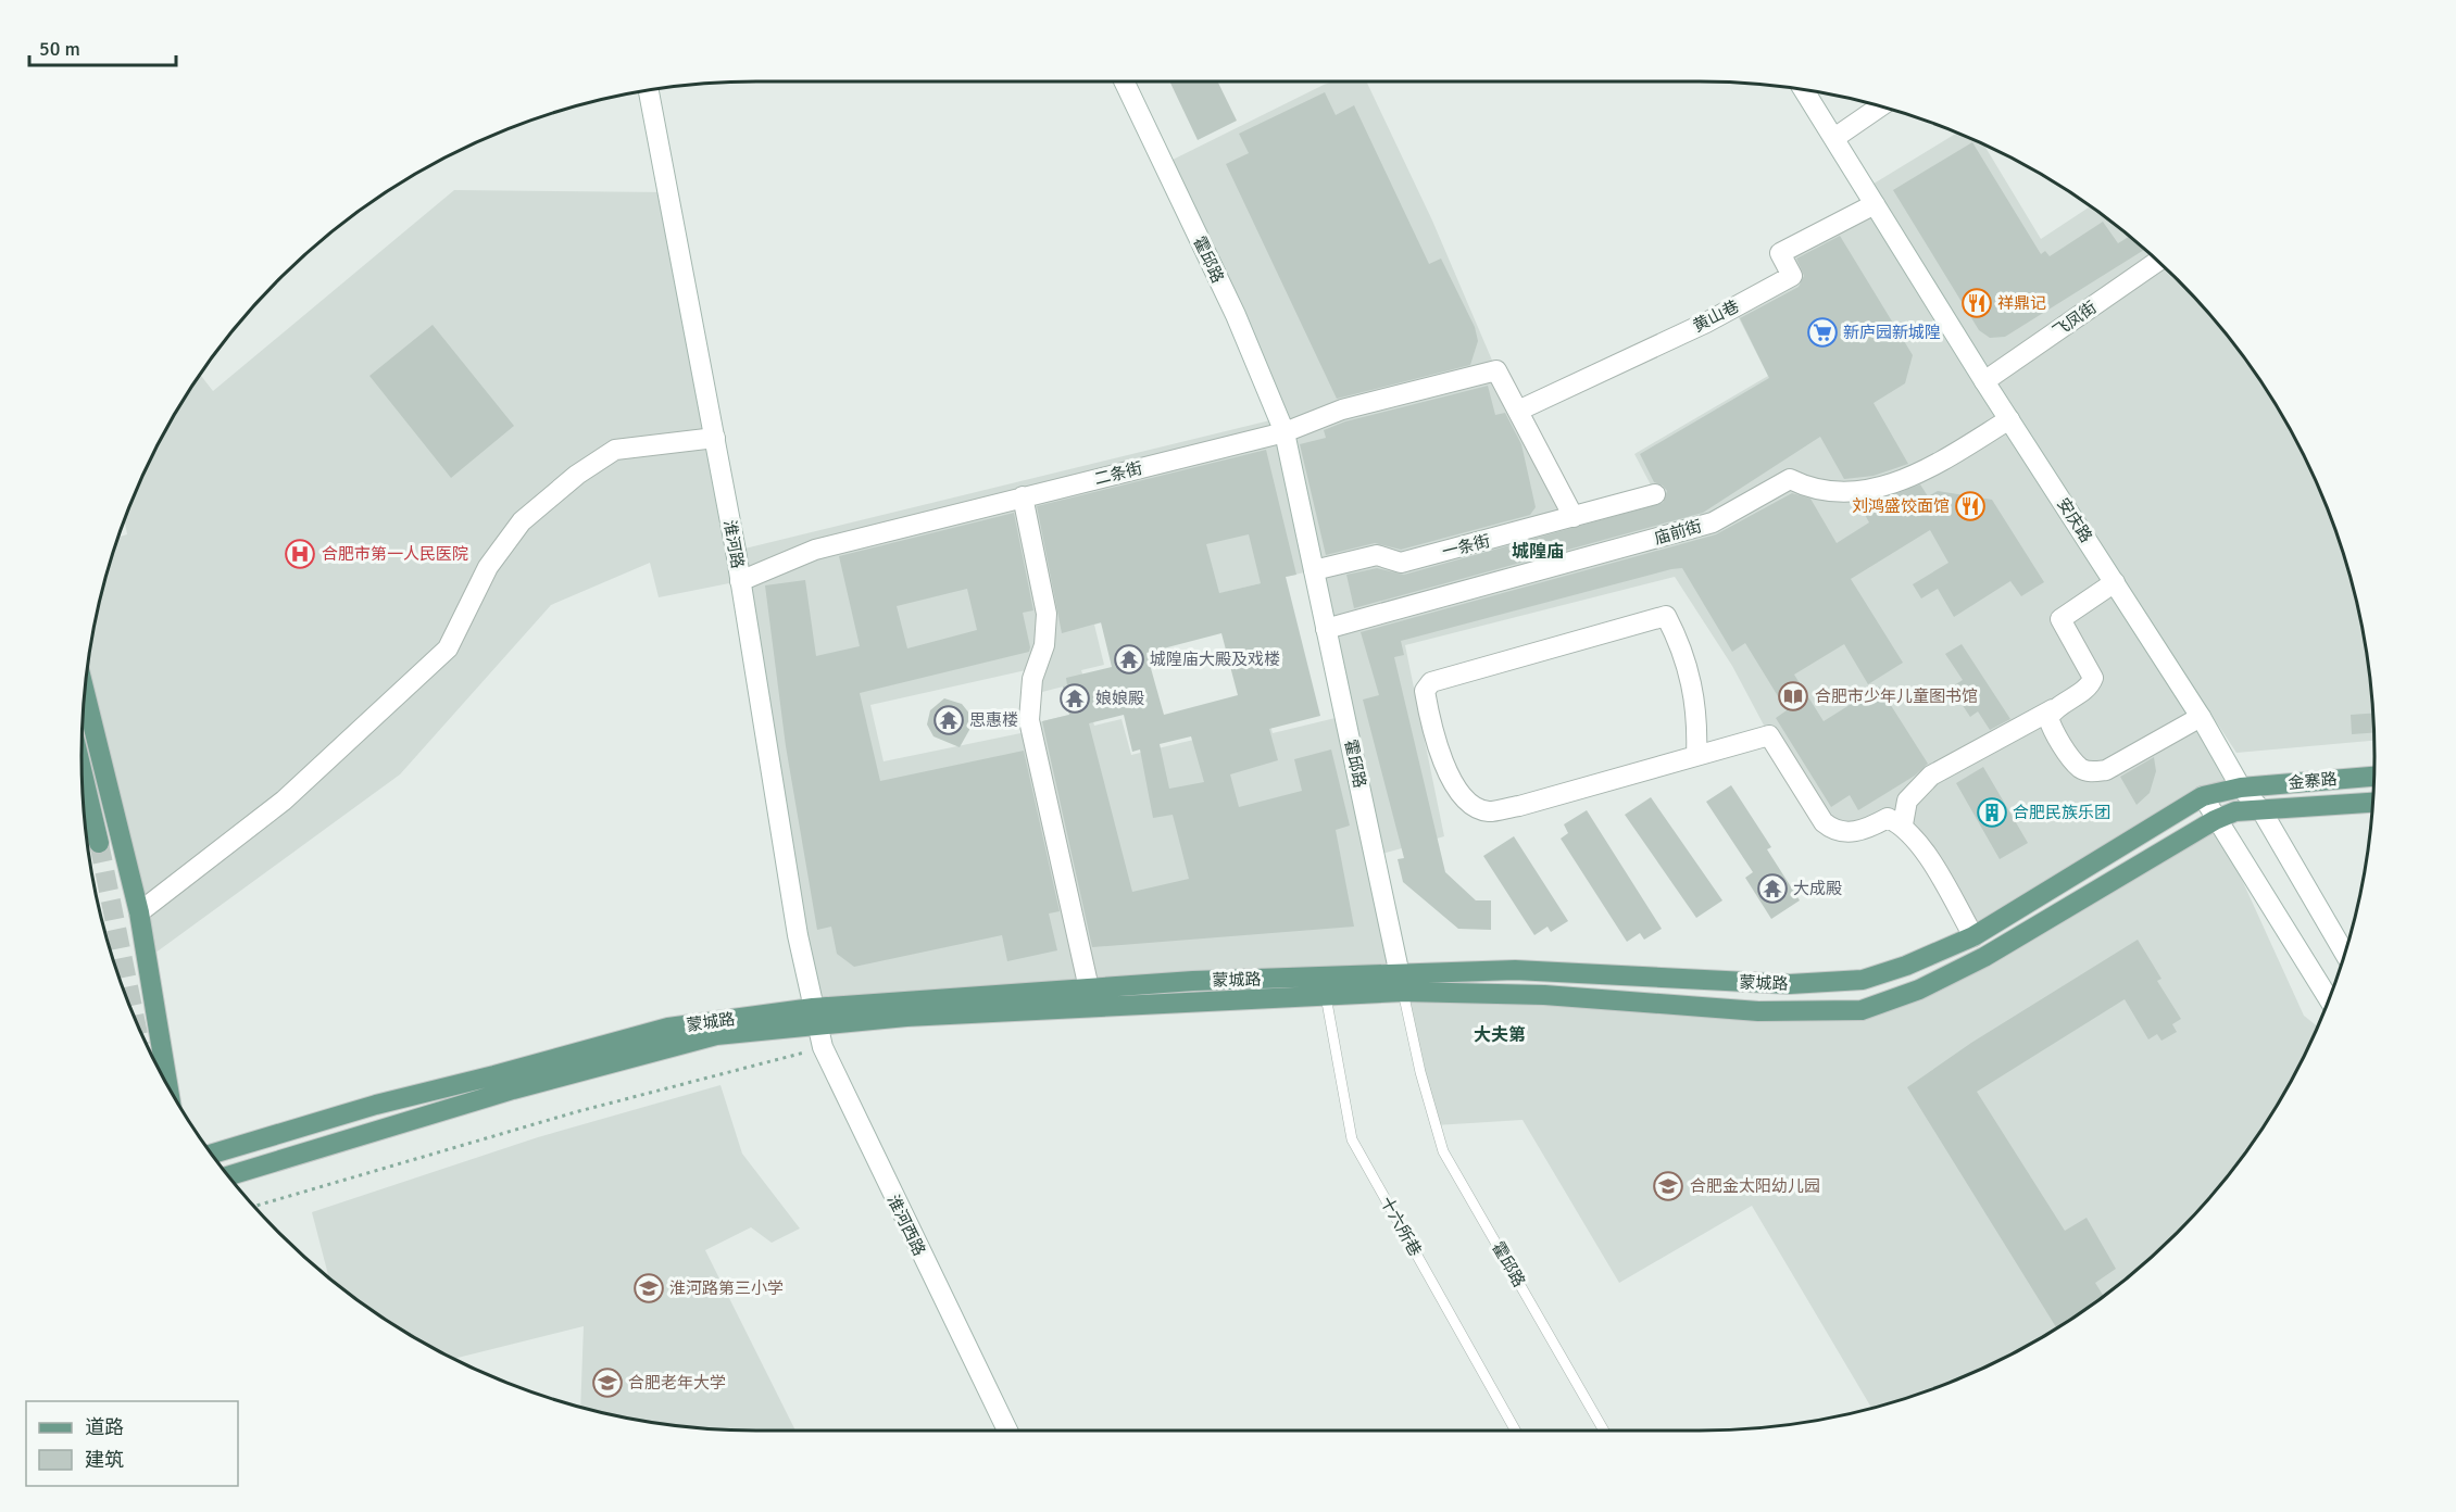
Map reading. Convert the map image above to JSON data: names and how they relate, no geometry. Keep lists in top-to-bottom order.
{
  "streets": {
    "main road": ["金寨路", "蒙城路"],
    "street": [
      "霍邱路",
      "黄山巷",
      "飞凤街",
      "二条街",
      "安庆路",
      "庙前街",
      "淮河路",
      "一条街",
      "淮河西路"
    ],
    "lane": ["十六所巷"]
  },
  "crossings": [
    ["霍邱路", "二条街"],
    ["霍邱路", "庙前街"],
    ["霍邱路", "一条街"],
    ["霍邱路", "蒙城路"],
    ["黄山巷", "二条街"],
    ["黄山巷", "安庆路"],
    ["飞凤街", "安庆路"],
    ["二条街", "淮河路"],
    ["安庆路", "庙前街"],
    ["安庆路", "金寨路"],
    ["安庆路", "蒙城路"],
    ["淮河路", "蒙城路"],
    ["淮河路", "淮河西路"],
    ["金寨路", "蒙城路"],
    ["蒙城路", "淮河西路"],
    ["蒙城路", "十六所巷"]
  ],
  "districts": ["城隍庙", "大夫第"],
  "places": {
    "restaurant": ["祥鼎记", "刘鸿盛饺面馆"],
    "supermarket": ["新庐园新城隍"],
    "hospital": ["合肥市第一人民医院"],
    "temple": [
      "城隍庙大殿及戏楼",
      "娘娘殿",
      "思惠楼",
      "大成殿"
    ],
    "library": ["合肥市少年儿童图书馆"],
    "building": ["合肥民族乐团"],
    "school or university": ["合肥金太阳幼儿园", "淮河路第三小学", "合肥老年大学"]
  },
  "legend": ["道路", "建筑"],
  "scale_bar": "50 m"
}
